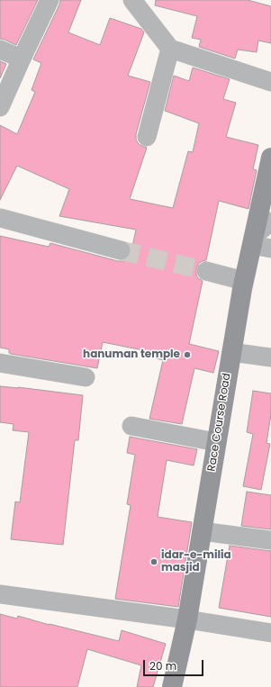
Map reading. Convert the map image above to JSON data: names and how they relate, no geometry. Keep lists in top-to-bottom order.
{
  "streets": {
    "street": ["Race Course Road"]
  },
  "places": ["hanuman temple", "idar-e-milia masjid"],
  "scale_bar": "20 m"
}
